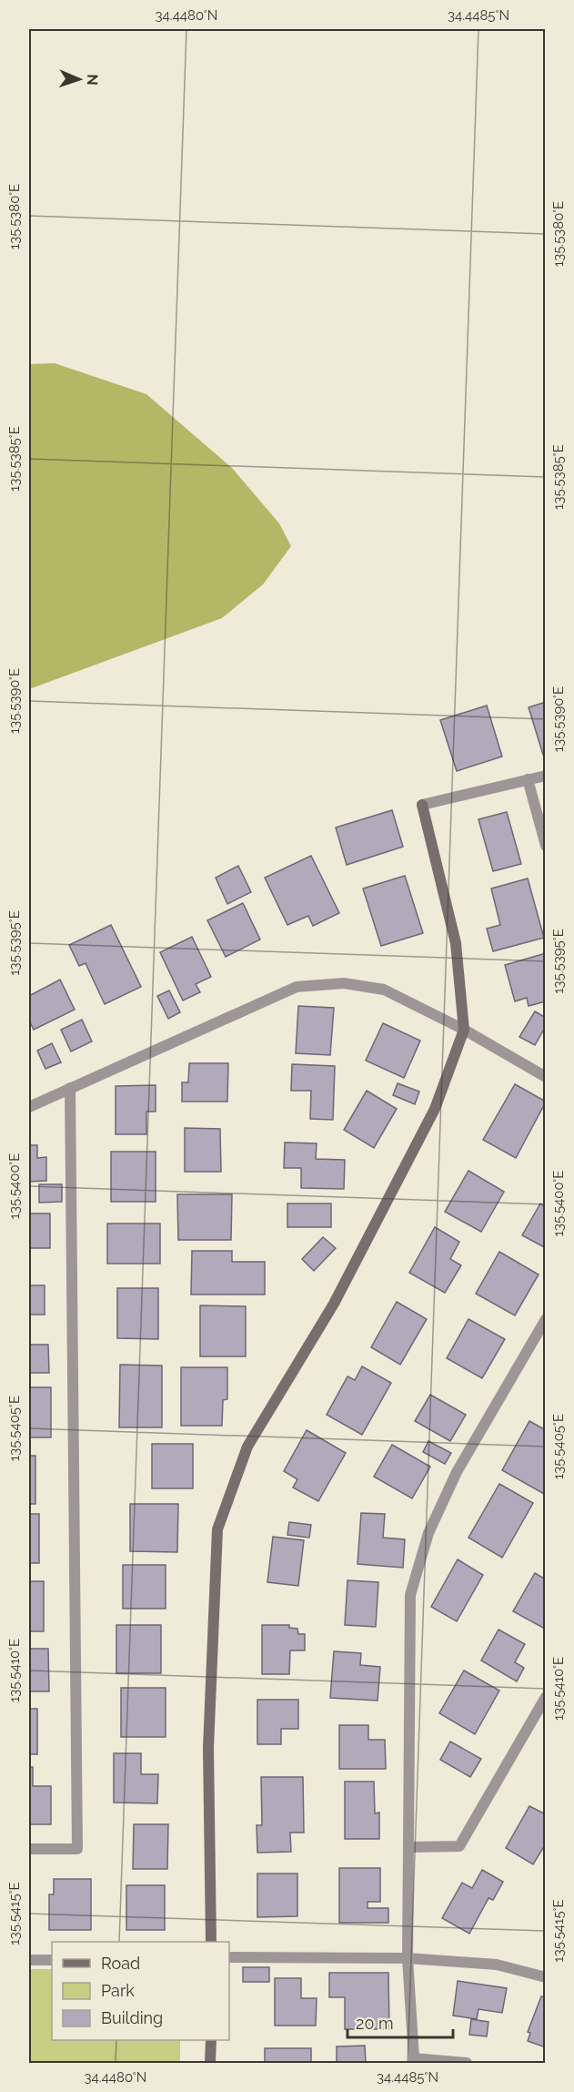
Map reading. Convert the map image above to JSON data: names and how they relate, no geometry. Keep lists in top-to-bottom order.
{
  "legend": ["Road", "Park", "Building"],
  "scale_bar": "20 m",
  "north": "right",
  "coordinates": [
    "34.4480°N",
    "34.4485°N",
    "135.5380°E",
    "135.5385°E",
    "135.5390°E",
    "135.5395°E",
    "135.5400°E",
    "135.5405°E",
    "135.5410°E",
    "135.5415°E"
  ]
}
